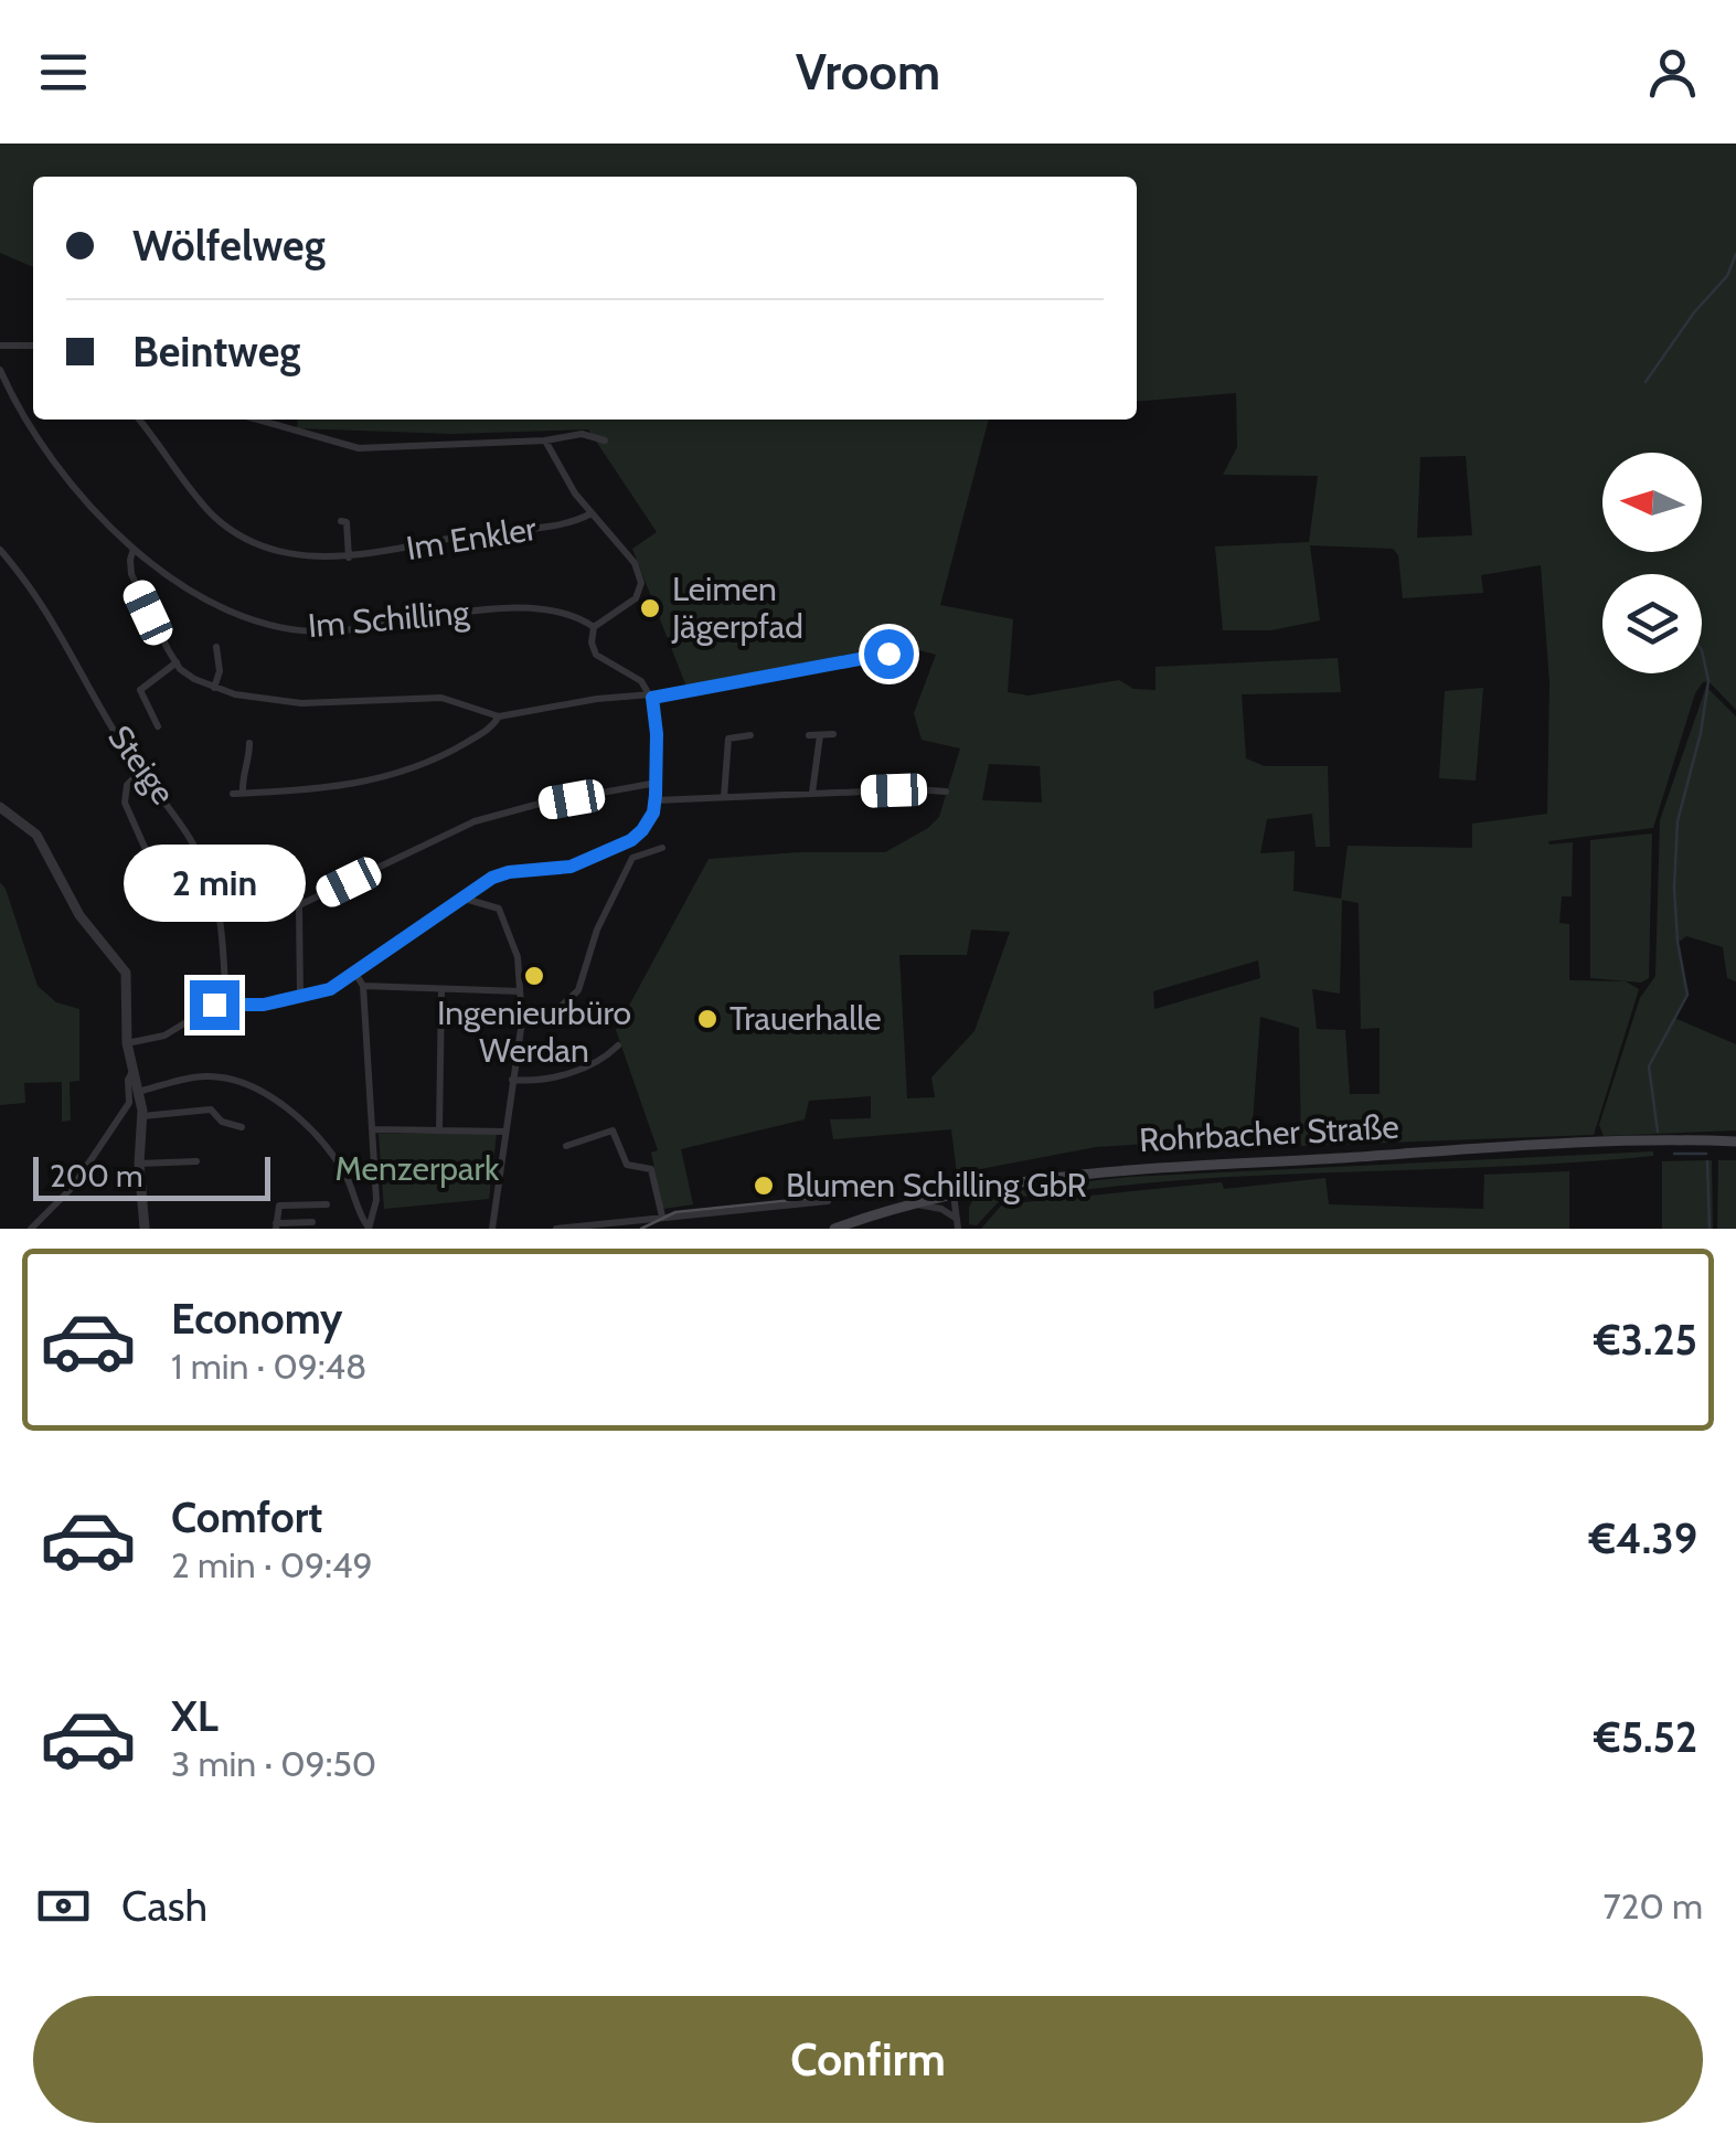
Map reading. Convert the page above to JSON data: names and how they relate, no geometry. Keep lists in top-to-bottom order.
{
  "streets": {
    "main road": ["Rohrbacher Straße"],
    "street": ["Im Enkler", "Im Schilling", "Steige"]
  },
  "parks": ["Menzerpark"],
  "places": [
    "Leimen Jägerpfad",
    "Ingenieurbüro Werdan",
    "Trauerhalle",
    "Blumen Schilling GbR"
  ],
  "scale_bar": "200 m",
  "north": "left",
  "page": {
    "header": "Vroom",
    "banner": ["Wölfelweg", "Beintweg"],
    "bubble": "2 min",
    "scale": "200 m",
    "list": [
      {
        "name": "Economy",
        "note": "1 min · 09:48",
        "value": "€3.25"
      },
      {
        "name": "Comfort",
        "note": "2 min · 09:49",
        "value": "€4.39"
      },
      {
        "name": "XL",
        "note": "3 min · 09:50",
        "value": "€5.52"
      }
    ],
    "pay": ["Cash", "720 m"],
    "buttons": "Confirm"
  }
}
